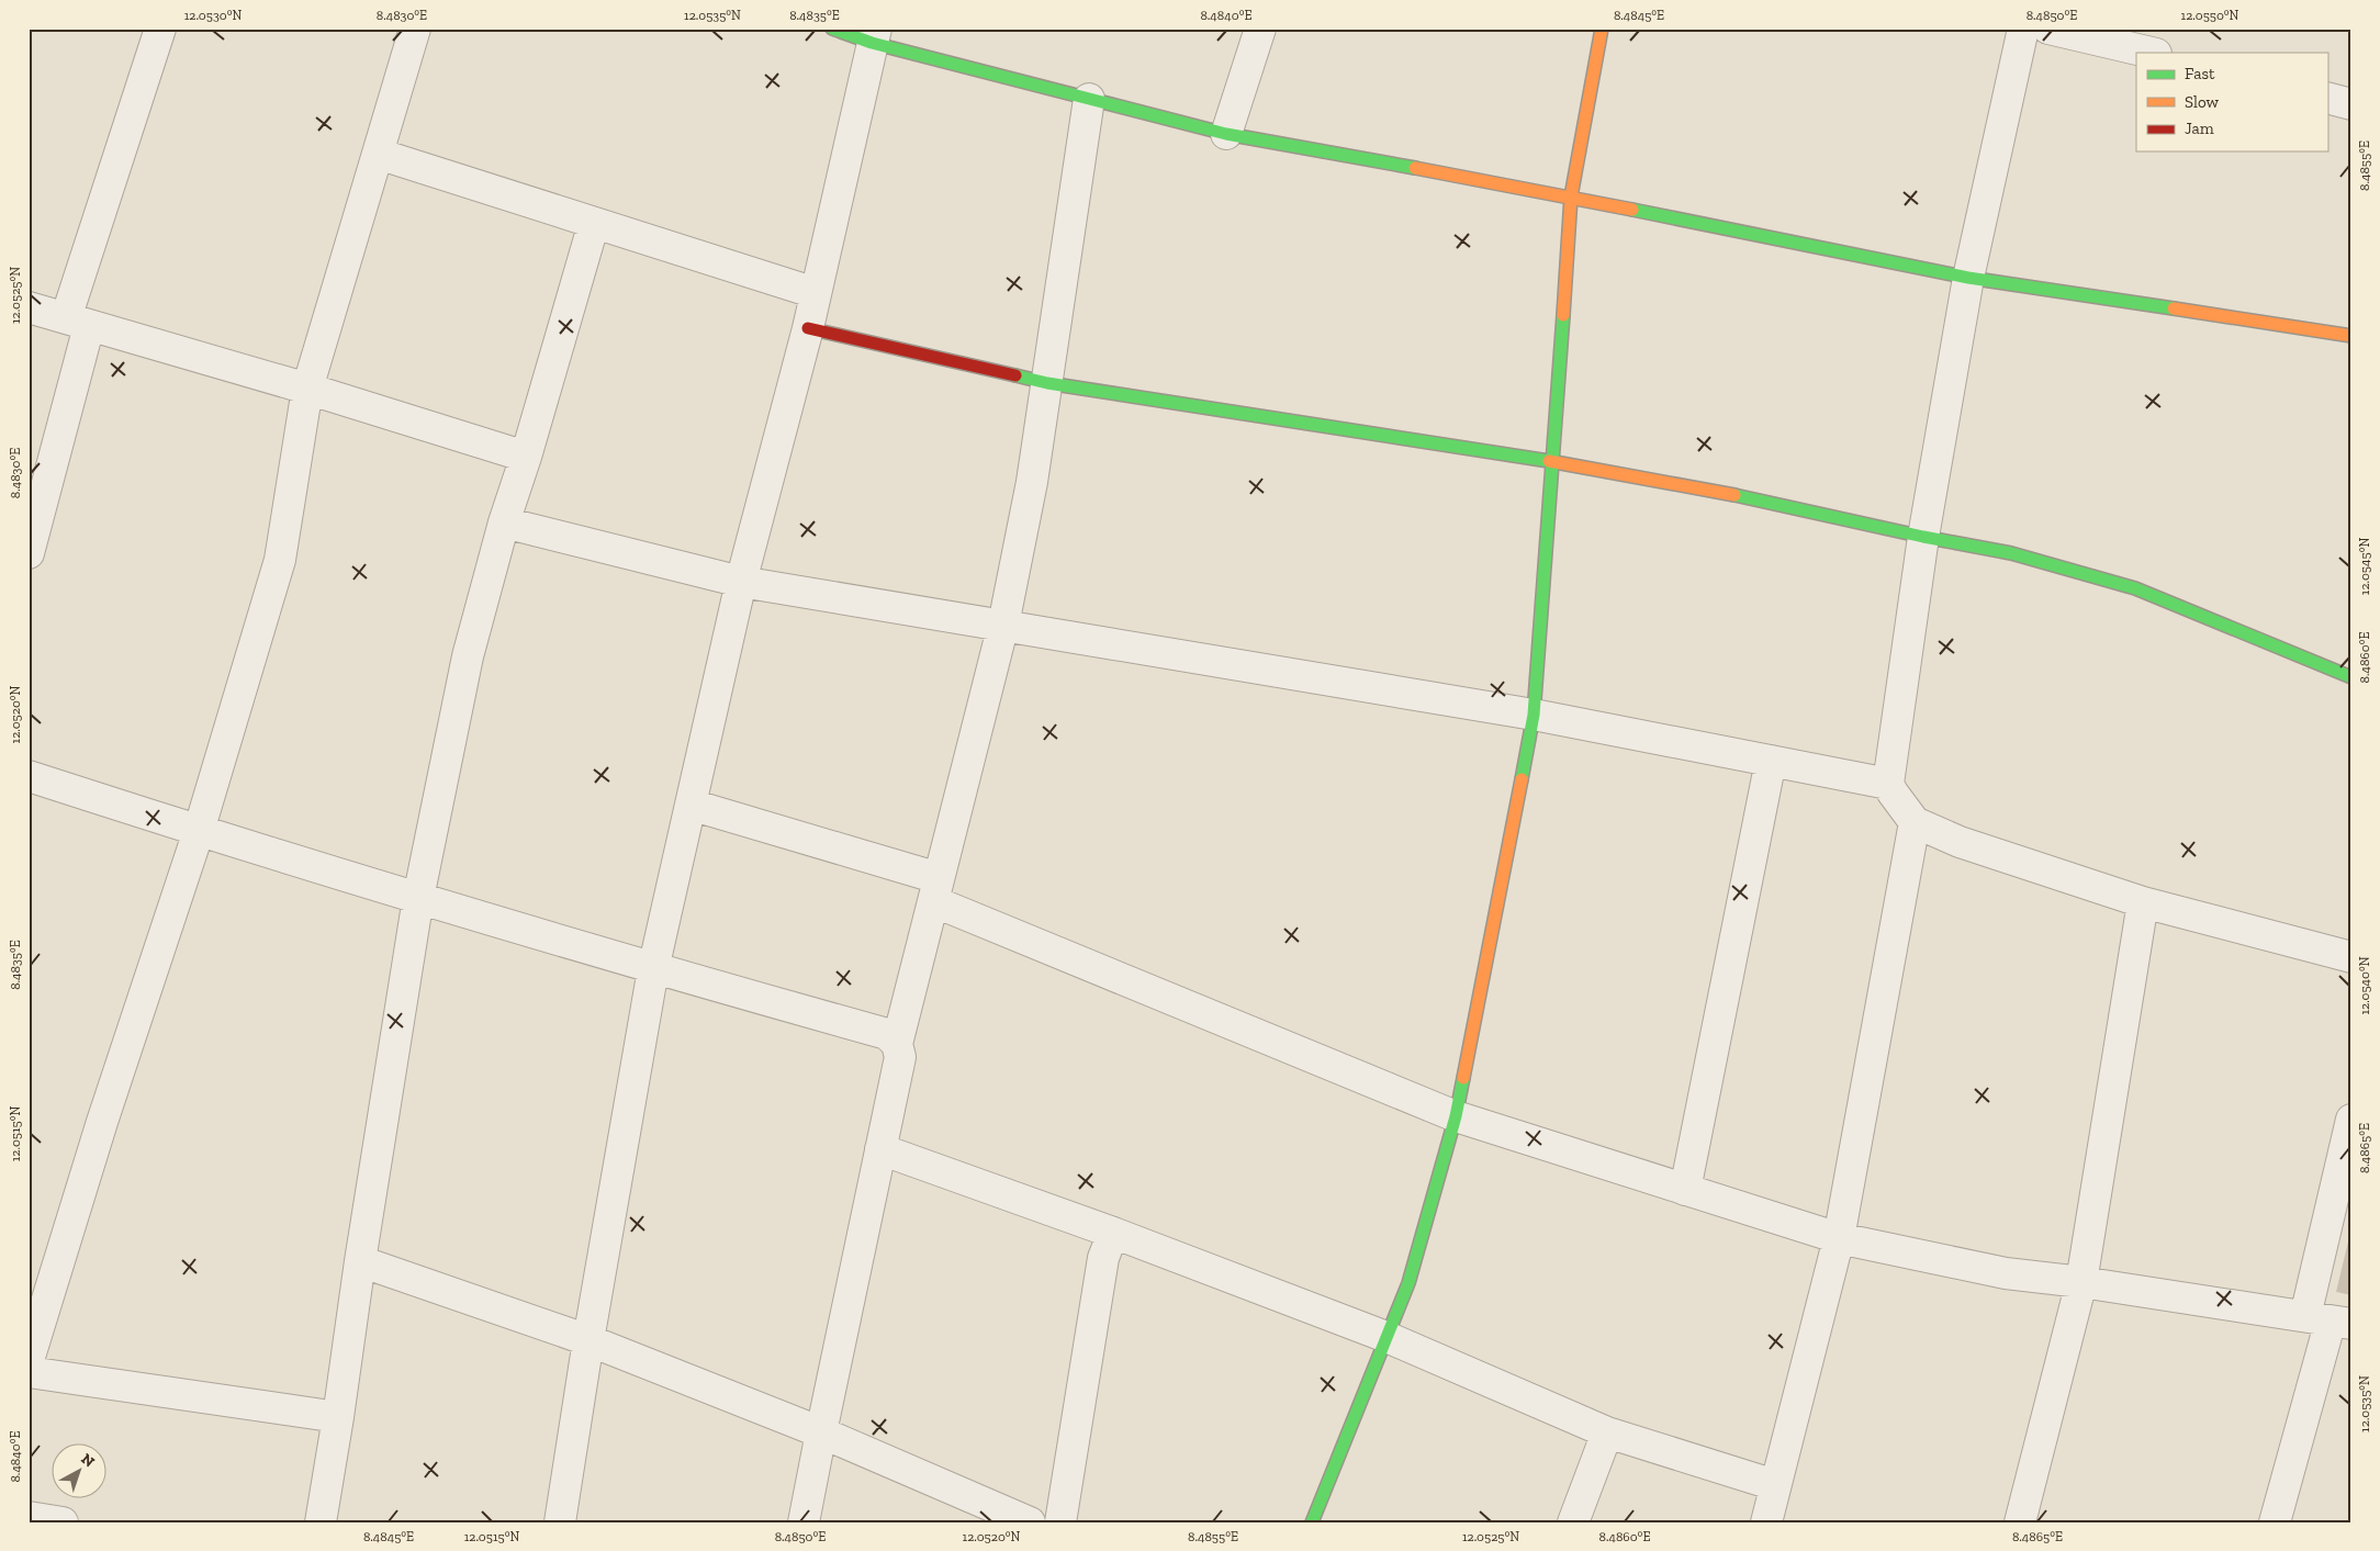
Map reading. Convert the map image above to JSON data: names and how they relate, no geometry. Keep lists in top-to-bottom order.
{
  "legend": ["Fast", "Slow", "Jam"],
  "north": "top right",
  "coordinates": [
    "12.0530°N",
    "8.4830°E",
    "12.0535°N",
    "8.4835°E",
    "8.4840°E",
    "8.4845°E",
    "8.4850°E",
    "12.0550°N",
    "8.4855°E",
    "12.0525°N",
    "12.0545°N",
    "8.4860°E",
    "12.0520°N",
    "12.0540°N",
    "12.0515°N",
    "8.4865°E"
  ]
}
